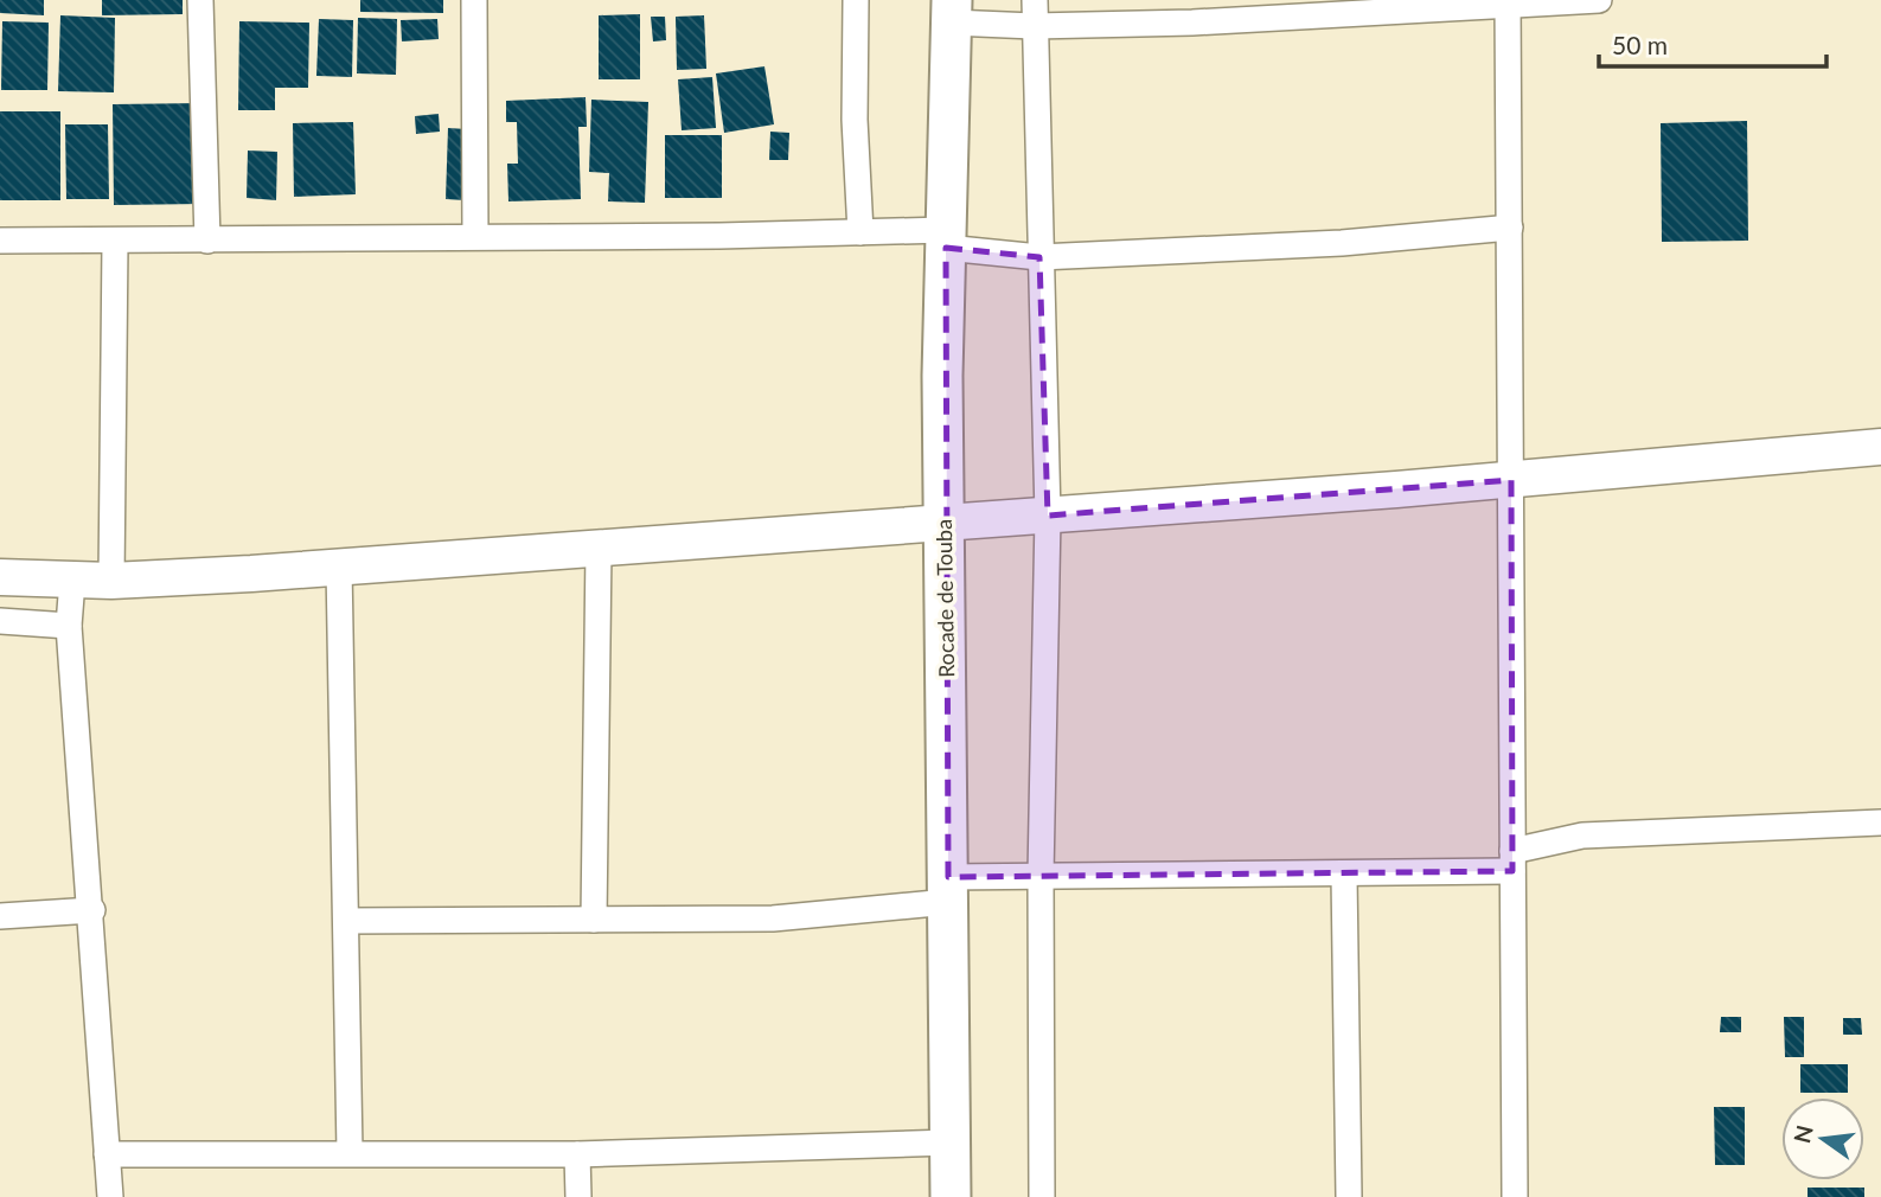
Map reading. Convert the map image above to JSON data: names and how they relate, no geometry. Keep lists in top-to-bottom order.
{
  "streets": {
    "main road": ["Rocade de Touba"]
  },
  "scale_bar": "50 m",
  "north": "left"
}
